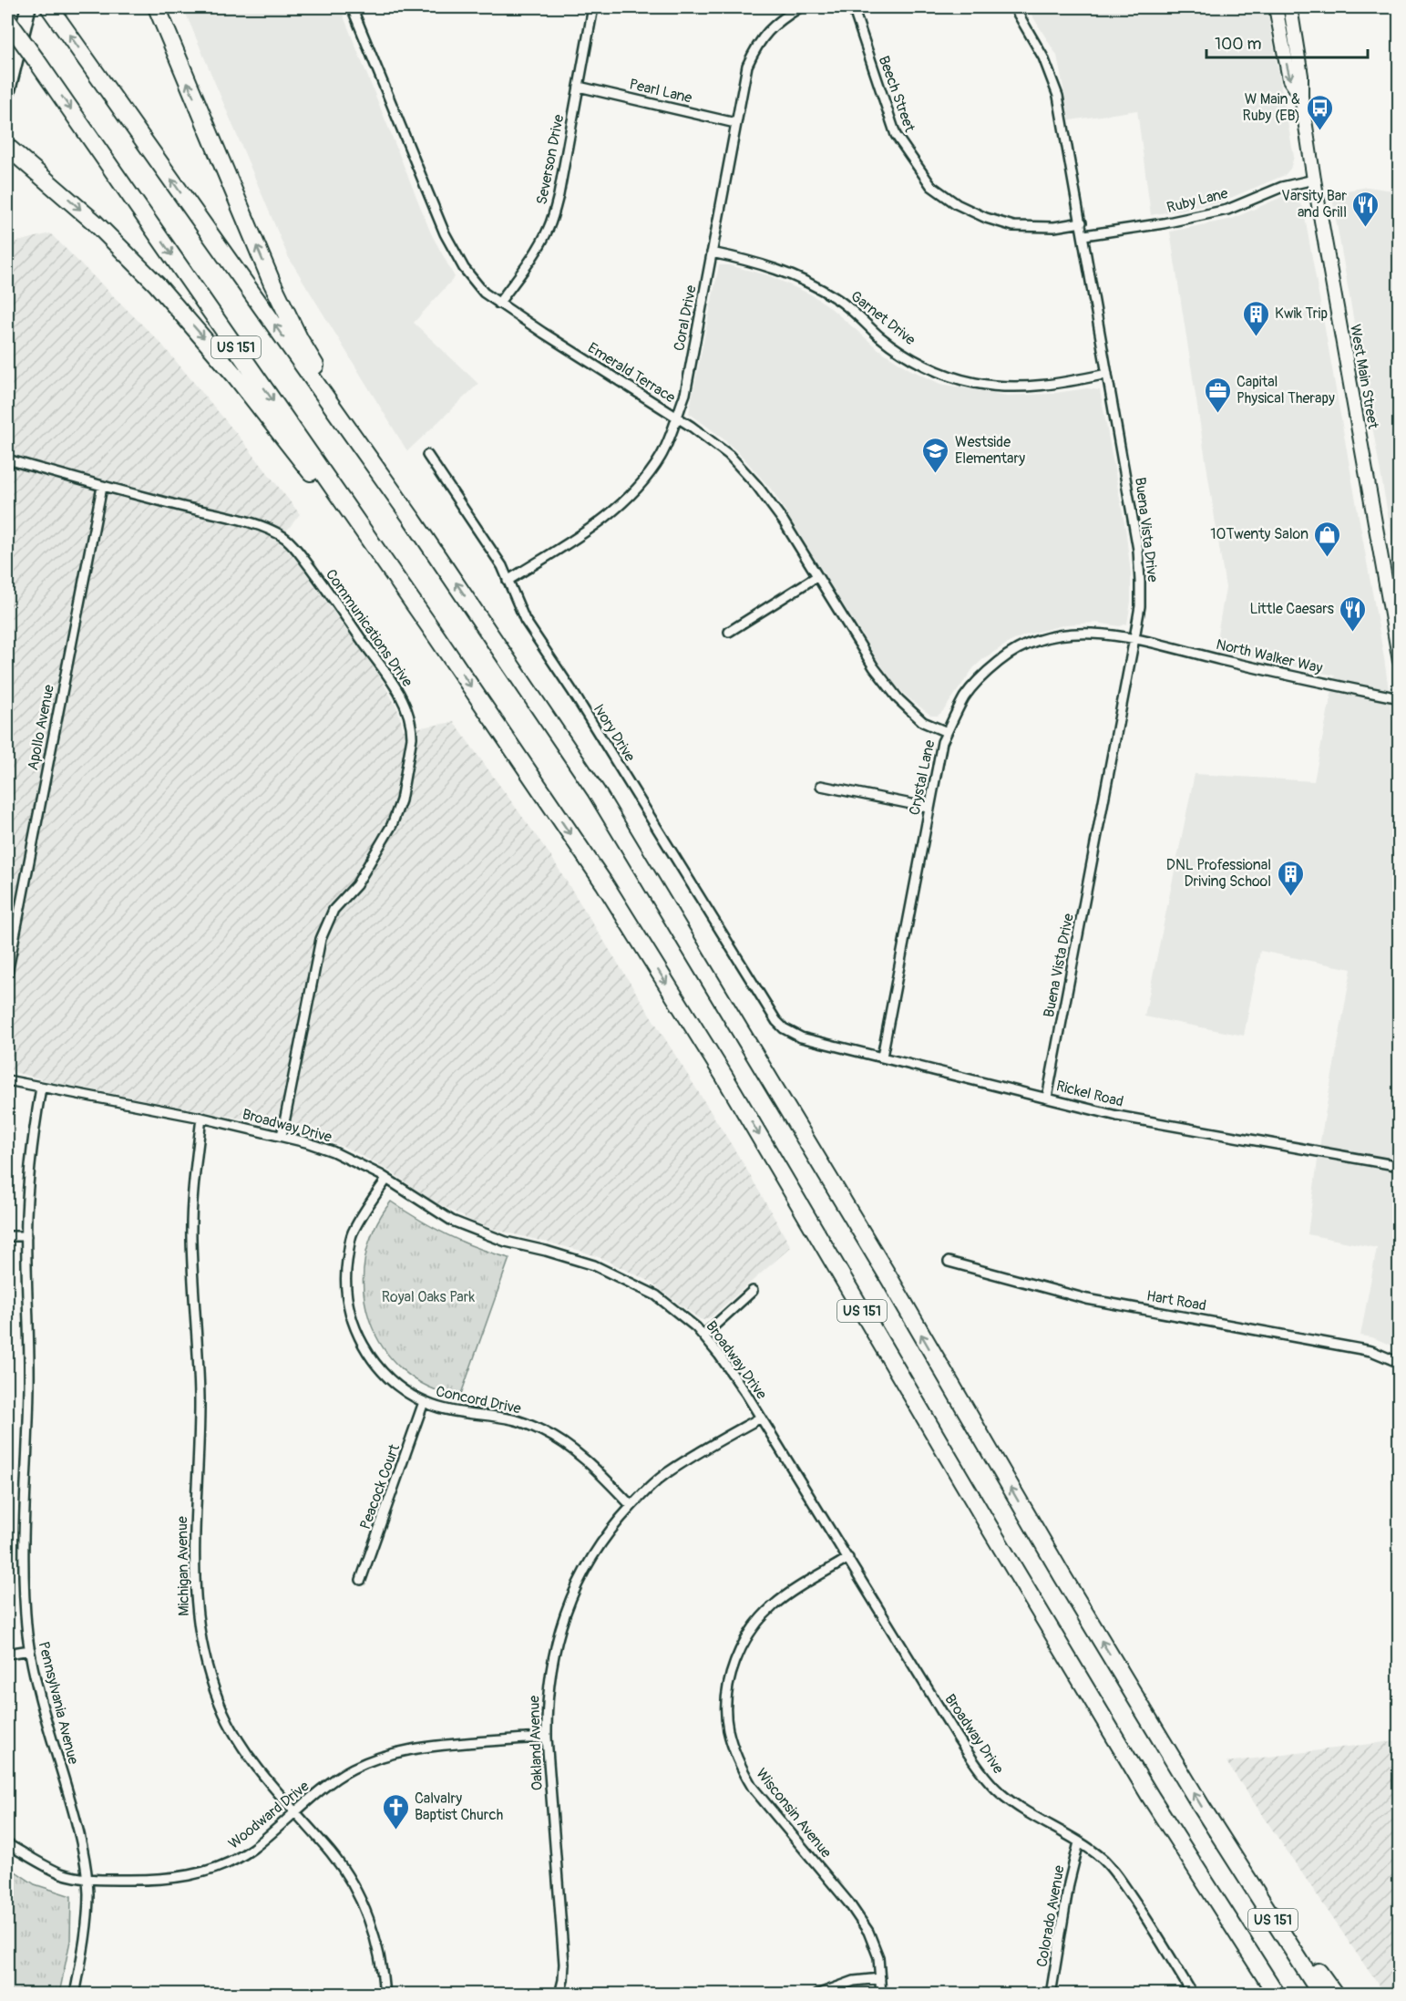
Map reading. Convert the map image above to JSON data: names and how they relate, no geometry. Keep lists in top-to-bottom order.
{
  "streets": {
    "highway": ["US 151"],
    "main road": ["West Main Street"],
    "street": [
      "Pearl Lane",
      "Beech Street",
      "Severson Drive",
      "Ruby Lane",
      "Coral Drive",
      "Garnet Drive",
      "Emerald Terrace",
      "Buena Vista Drive",
      "Communications Drive",
      "North Walker Way",
      "Apollo Avenue",
      "Ivory Drive",
      "Crystal Lane",
      "Rickel Road",
      "Broadway Drive",
      "Hart Road",
      "Concord Drive",
      "Peacock Court",
      "Michigan Avenue",
      "Pennsylvania Avenue",
      "Oakland Avenue",
      "Wisconsin Avenue",
      "Woodward Drive",
      "Colorado Avenue"
    ]
  },
  "crossings": [
    ["Pearl Lane", "Severson Drive"],
    ["Pearl Lane", "Coral Drive"],
    ["Beech Street", "Buena Vista Drive"],
    ["Severson Drive", "Emerald Terrace"],
    ["Ruby Lane", "West Main Street"],
    ["Ruby Lane", "Buena Vista Drive"],
    ["Coral Drive", "Garnet Drive"],
    ["Coral Drive", "Emerald Terrace"],
    ["Coral Drive", "Ivory Drive"],
    ["Garnet Drive", "Buena Vista Drive"],
    ["Emerald Terrace", "Crystal Lane"],
    ["Buena Vista Drive", "North Walker Way"],
    ["Buena Vista Drive", "Crystal Lane"],
    ["Buena Vista Drive", "Rickel Road"],
    ["Communications Drive", "Apollo Avenue"],
    ["Communications Drive", "Broadway Drive"],
    ["North Walker Way", "Crystal Lane"],
    ["Ivory Drive", "Rickel Road"],
    ["Crystal Lane", "Rickel Road"],
    ["Broadway Drive", "Concord Drive"],
    ["Broadway Drive", "Michigan Avenue"],
    ["Broadway Drive", "Pennsylvania Avenue"],
    ["Broadway Drive", "Oakland Avenue"],
    ["Broadway Drive", "Wisconsin Avenue"],
    ["Broadway Drive", "Colorado Avenue"],
    ["Concord Drive", "Peacock Court"],
    ["Concord Drive", "Oakland Avenue"],
    ["Michigan Avenue", "Woodward Drive"],
    ["Pennsylvania Avenue", "Woodward Drive"],
    ["Oakland Avenue", "Woodward Drive"]
  ],
  "parks": ["Royal Oaks Park"],
  "places": {
    "bus stop": ["W Main & Ruby (EB)"],
    "restaurant": ["Varsity Bar and Grill", "Little Caesars"],
    "building": ["Kwik Trip", "DNL Professional Driving School"],
    "office": ["Capital Physical Therapy"],
    "school or university": ["Westside Elementary"],
    "shop": ["10Twenty Salon"],
    "church": ["Calvalry Baptist Church"]
  },
  "scale_bar": "100 m"
}
